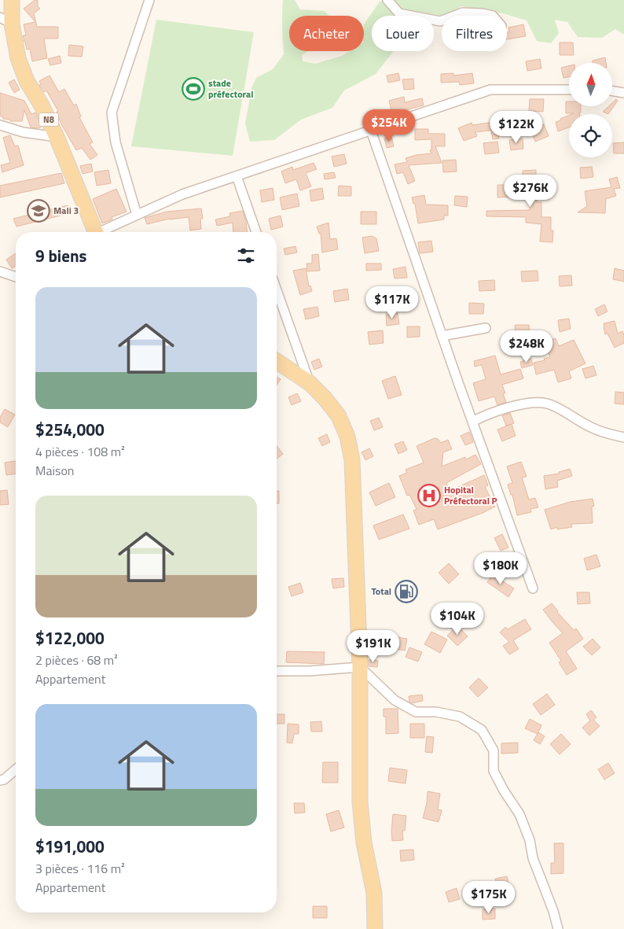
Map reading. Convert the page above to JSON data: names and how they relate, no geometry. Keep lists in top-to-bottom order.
{
  "streets": {
    "main road": ["N8"]
  },
  "places": {
    "sports": ["stade préfectoral"],
    "school or university": ["Mali 3"],
    "hospital": ["Hopital Préfectoral P"],
    "fuel station": ["Total"]
  },
  "north": "top",
  "page": {
    "chip": ["Acheter", "Louer", "Filtres"],
    "price": [
      "$254K",
      "$122K",
      "$276K",
      "$117K",
      "$248K",
      "$180K",
      "$104K",
      "$191K",
      "$175K"
    ],
    "heading": "9 biens",
    "list": [
      {
        "name": "$254,000",
        "note": "4 pièces · 108 m² · Maison"
      },
      {
        "name": "$122,000",
        "note": "2 pièces · 68 m² · Appartement"
      },
      {
        "name": "$191,000",
        "note": "3 pièces · 116 m² · Appartement"
      }
    ]
  }
}
